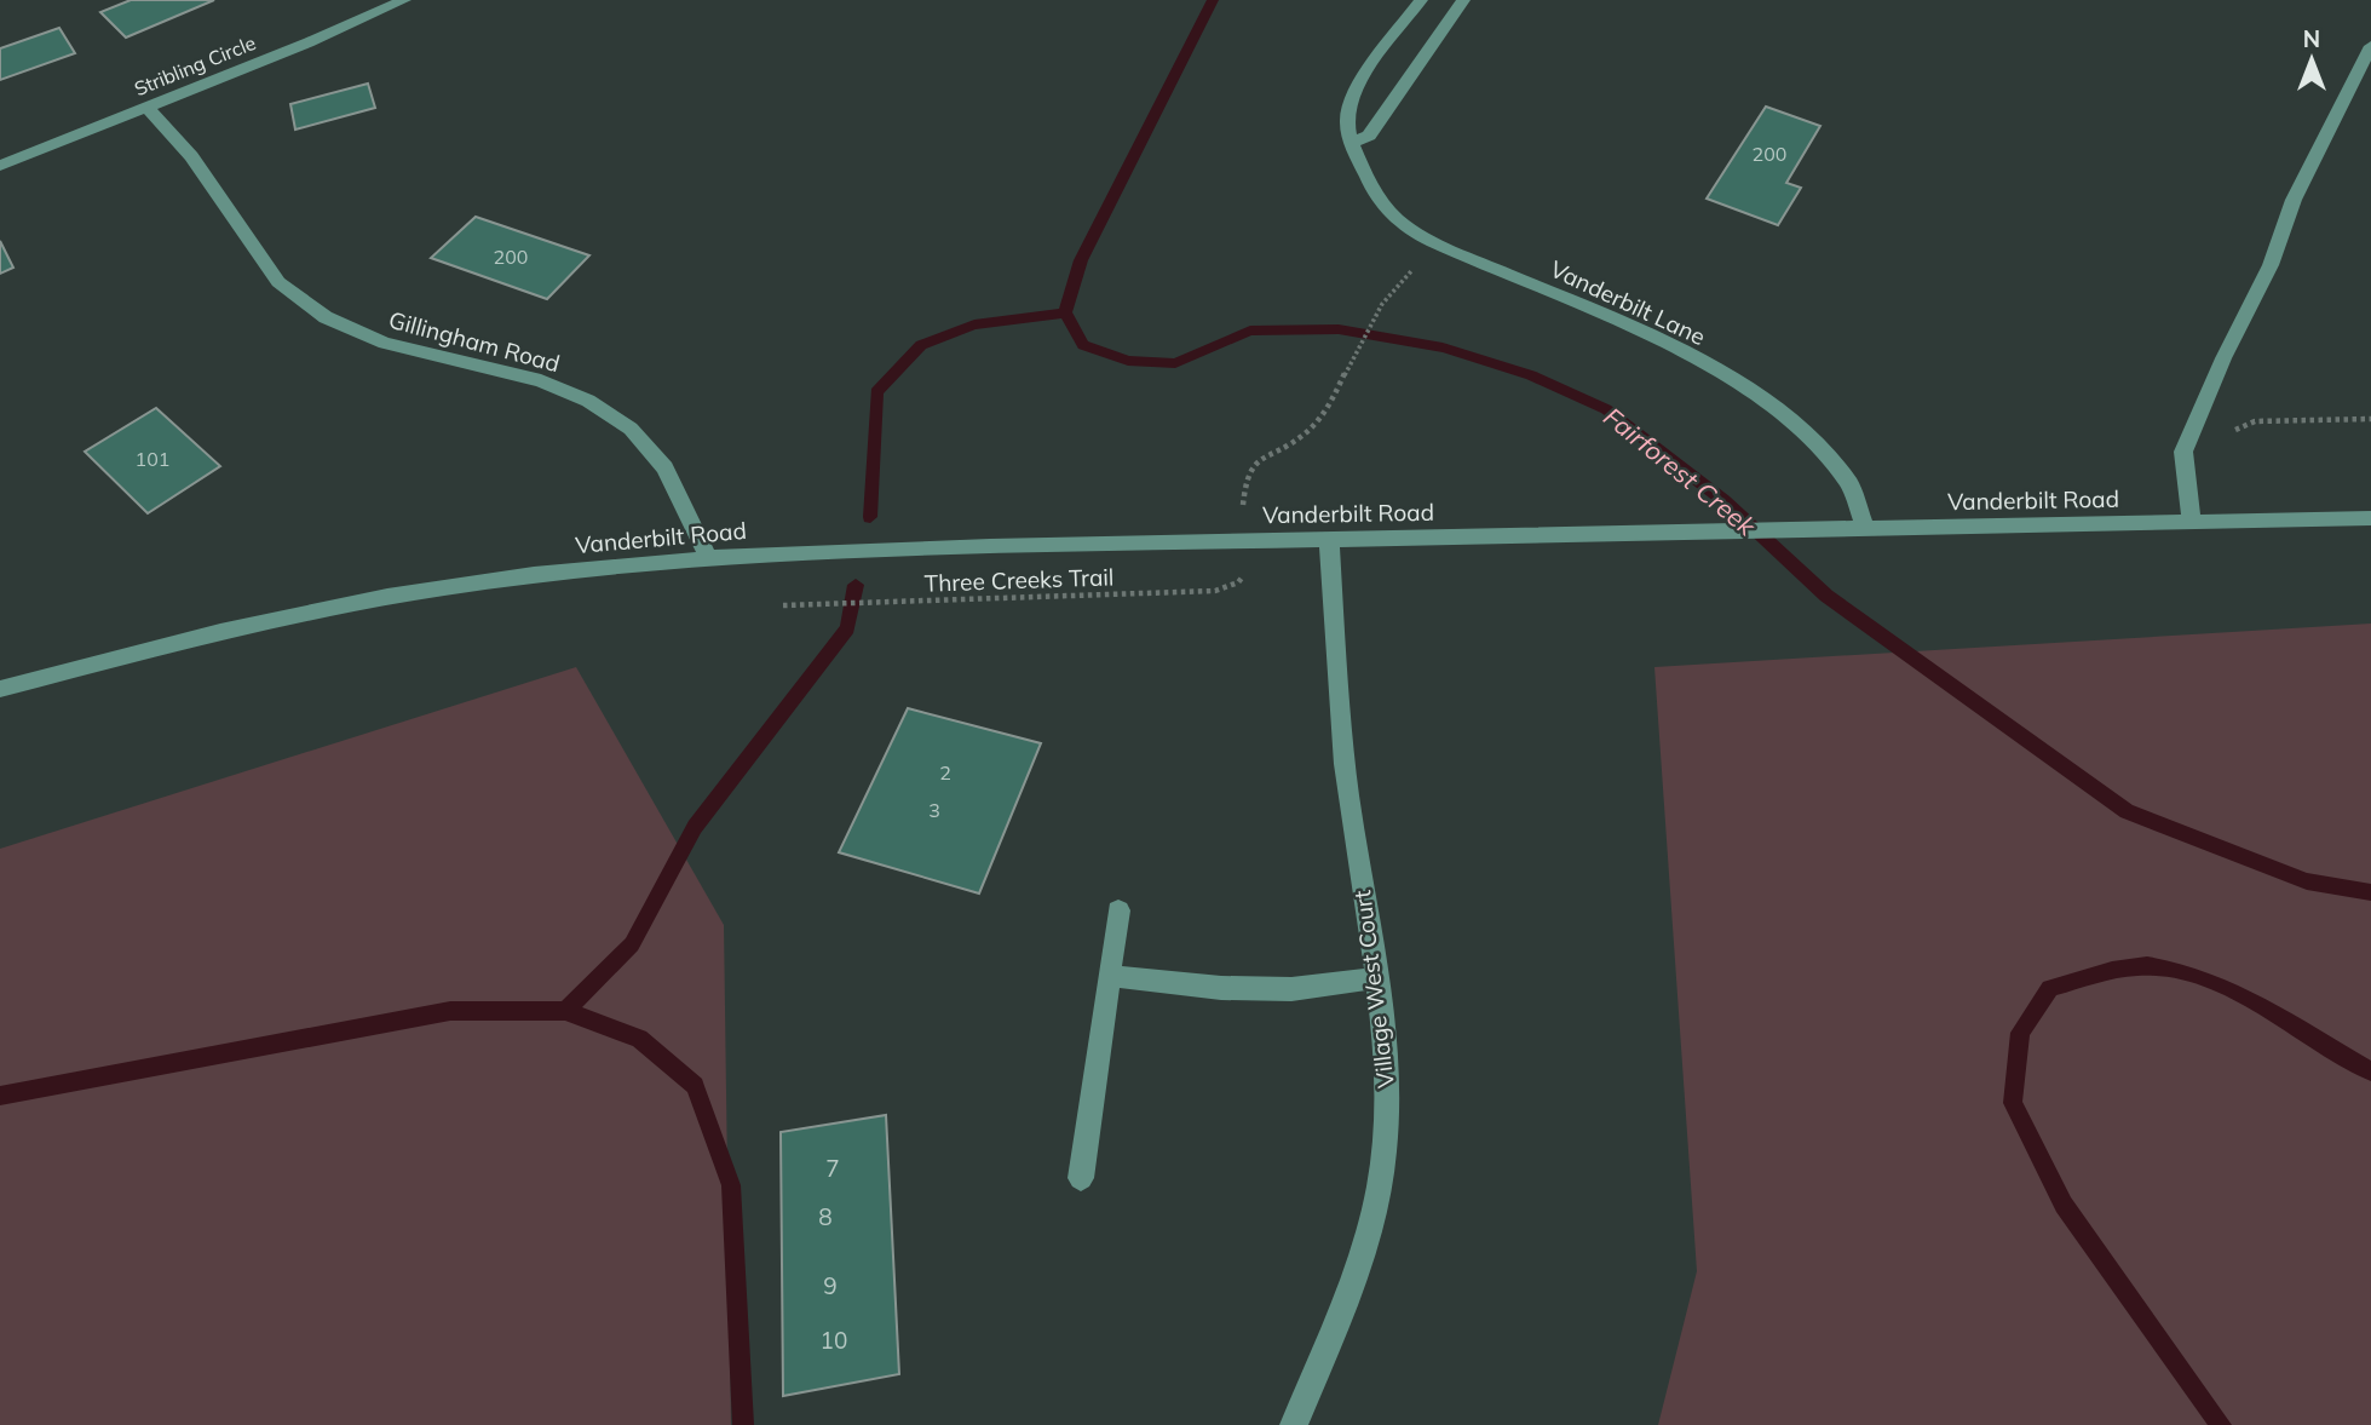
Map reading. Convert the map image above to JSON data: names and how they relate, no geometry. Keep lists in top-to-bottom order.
{
  "streets": {
    "street": [
      "Stribling Circle",
      "Vanderbilt Lane",
      "Gillingham Road",
      "Vanderbilt Road",
      "Village West Court"
    ],
    "path": ["Three Creeks Trail"]
  },
  "crossings": [
    ["Stribling Circle", "Gillingham Road"],
    ["Vanderbilt Lane", "Vanderbilt Road"],
    ["Gillingham Road", "Vanderbilt Road"],
    ["Vanderbilt Road", "Village West Court"]
  ],
  "water": ["Fairforest Creek"],
  "house_numbers": [
    "200",
    "200",
    "101",
    "2",
    "3",
    "7",
    "8",
    "9",
    "10"
  ],
  "north": "top"
}
